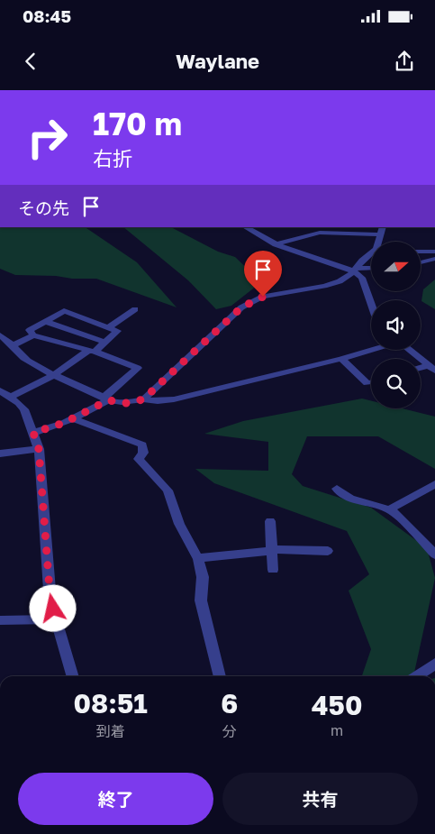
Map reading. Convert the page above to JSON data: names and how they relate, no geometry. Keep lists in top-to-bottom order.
{
  "north": "right",
  "page": {
    "status": "08:45",
    "header": "Waylane",
    "turn": ["170 m", "右折"],
    "then": "その先",
    "eta": [
      "08:51",
      "到着",
      "6",
      "分",
      "450",
      "m"
    ],
    "buttons": ["終了", "共有"]
  }
}
